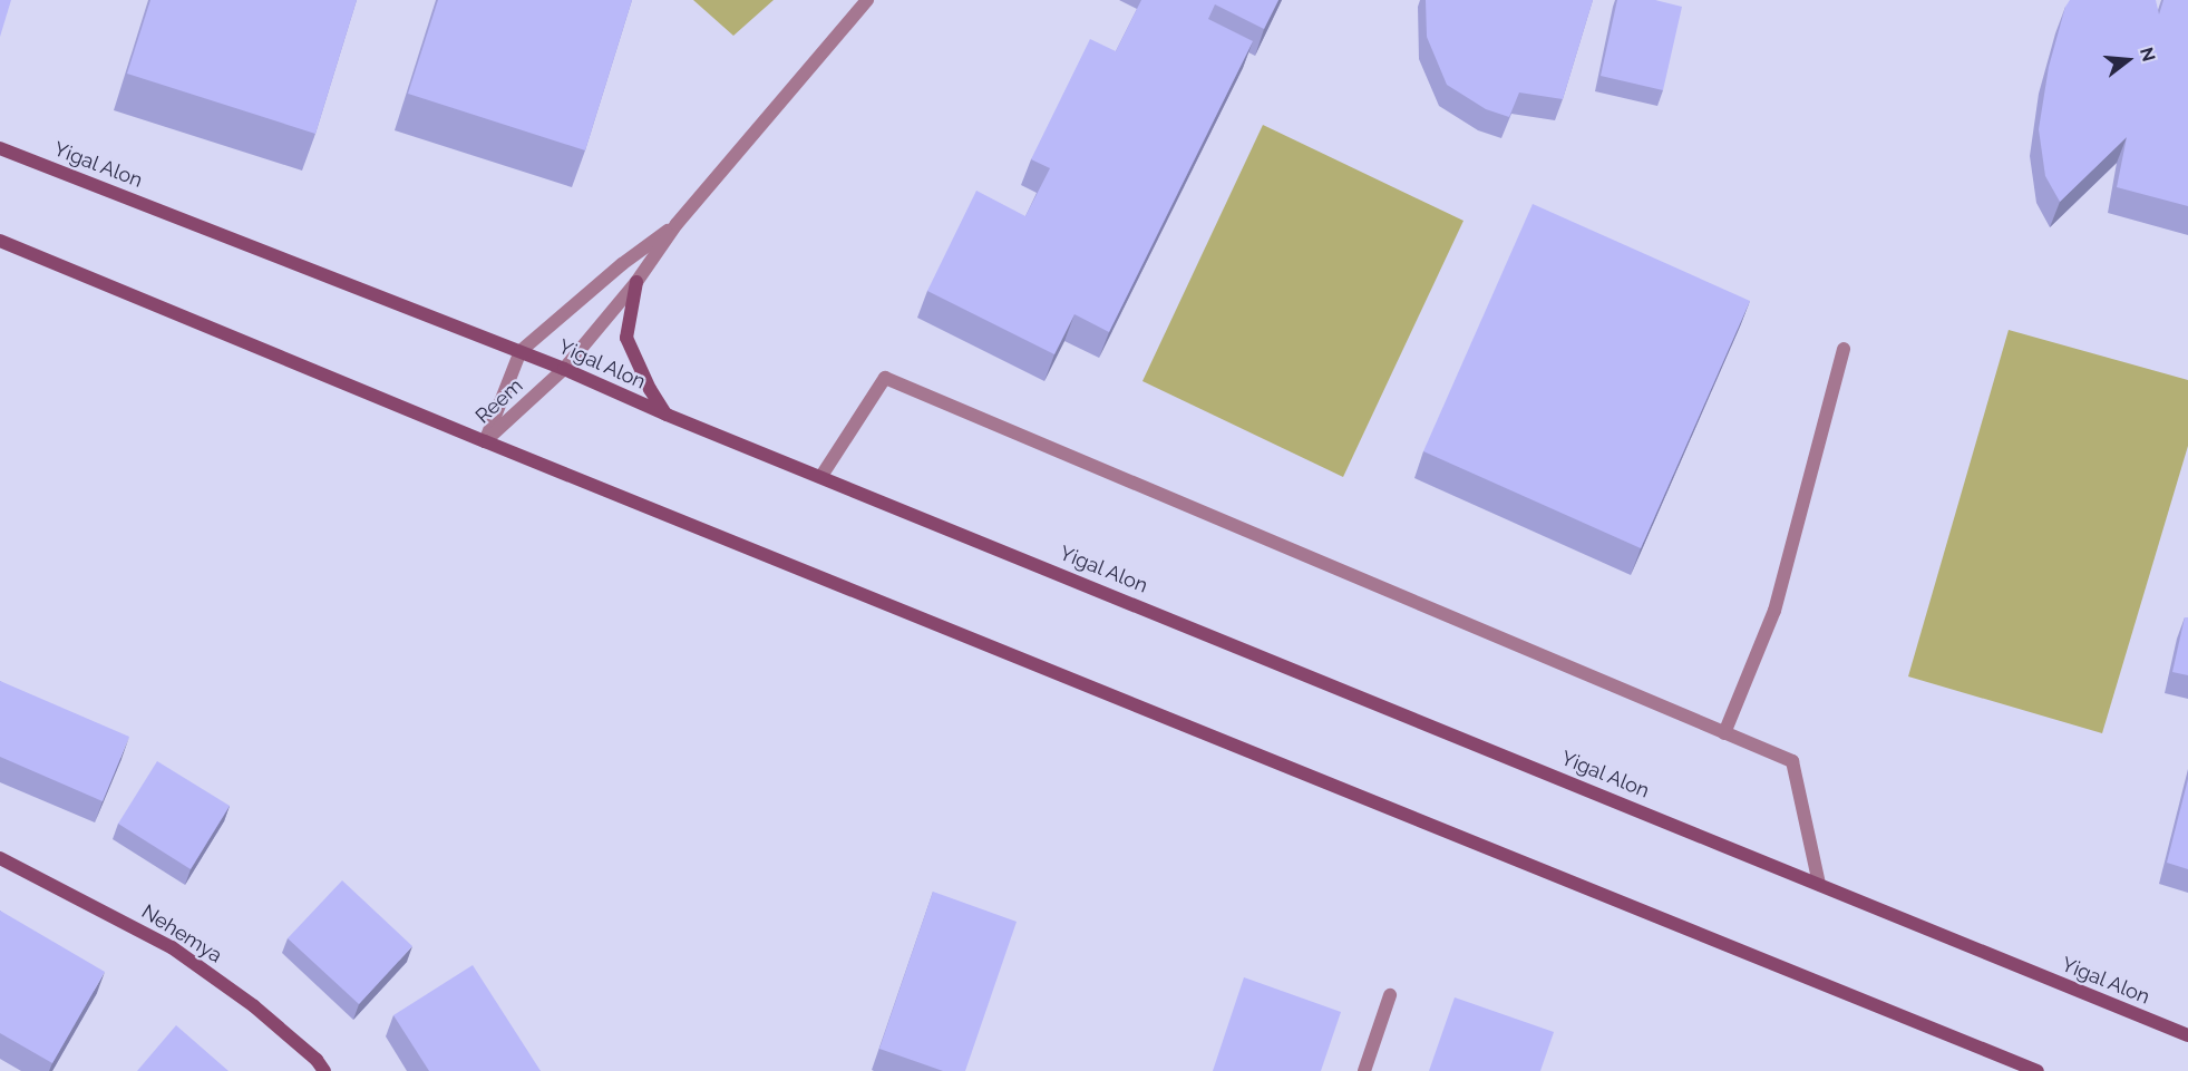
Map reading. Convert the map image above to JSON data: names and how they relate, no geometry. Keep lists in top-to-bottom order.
{
  "streets": {
    "main road": ["Yigal Alon", "Nehemya"],
    "street": ["Reem"]
  },
  "crossings": [
    ["Yigal Alon", "Reem"]
  ],
  "north": "right"
}
